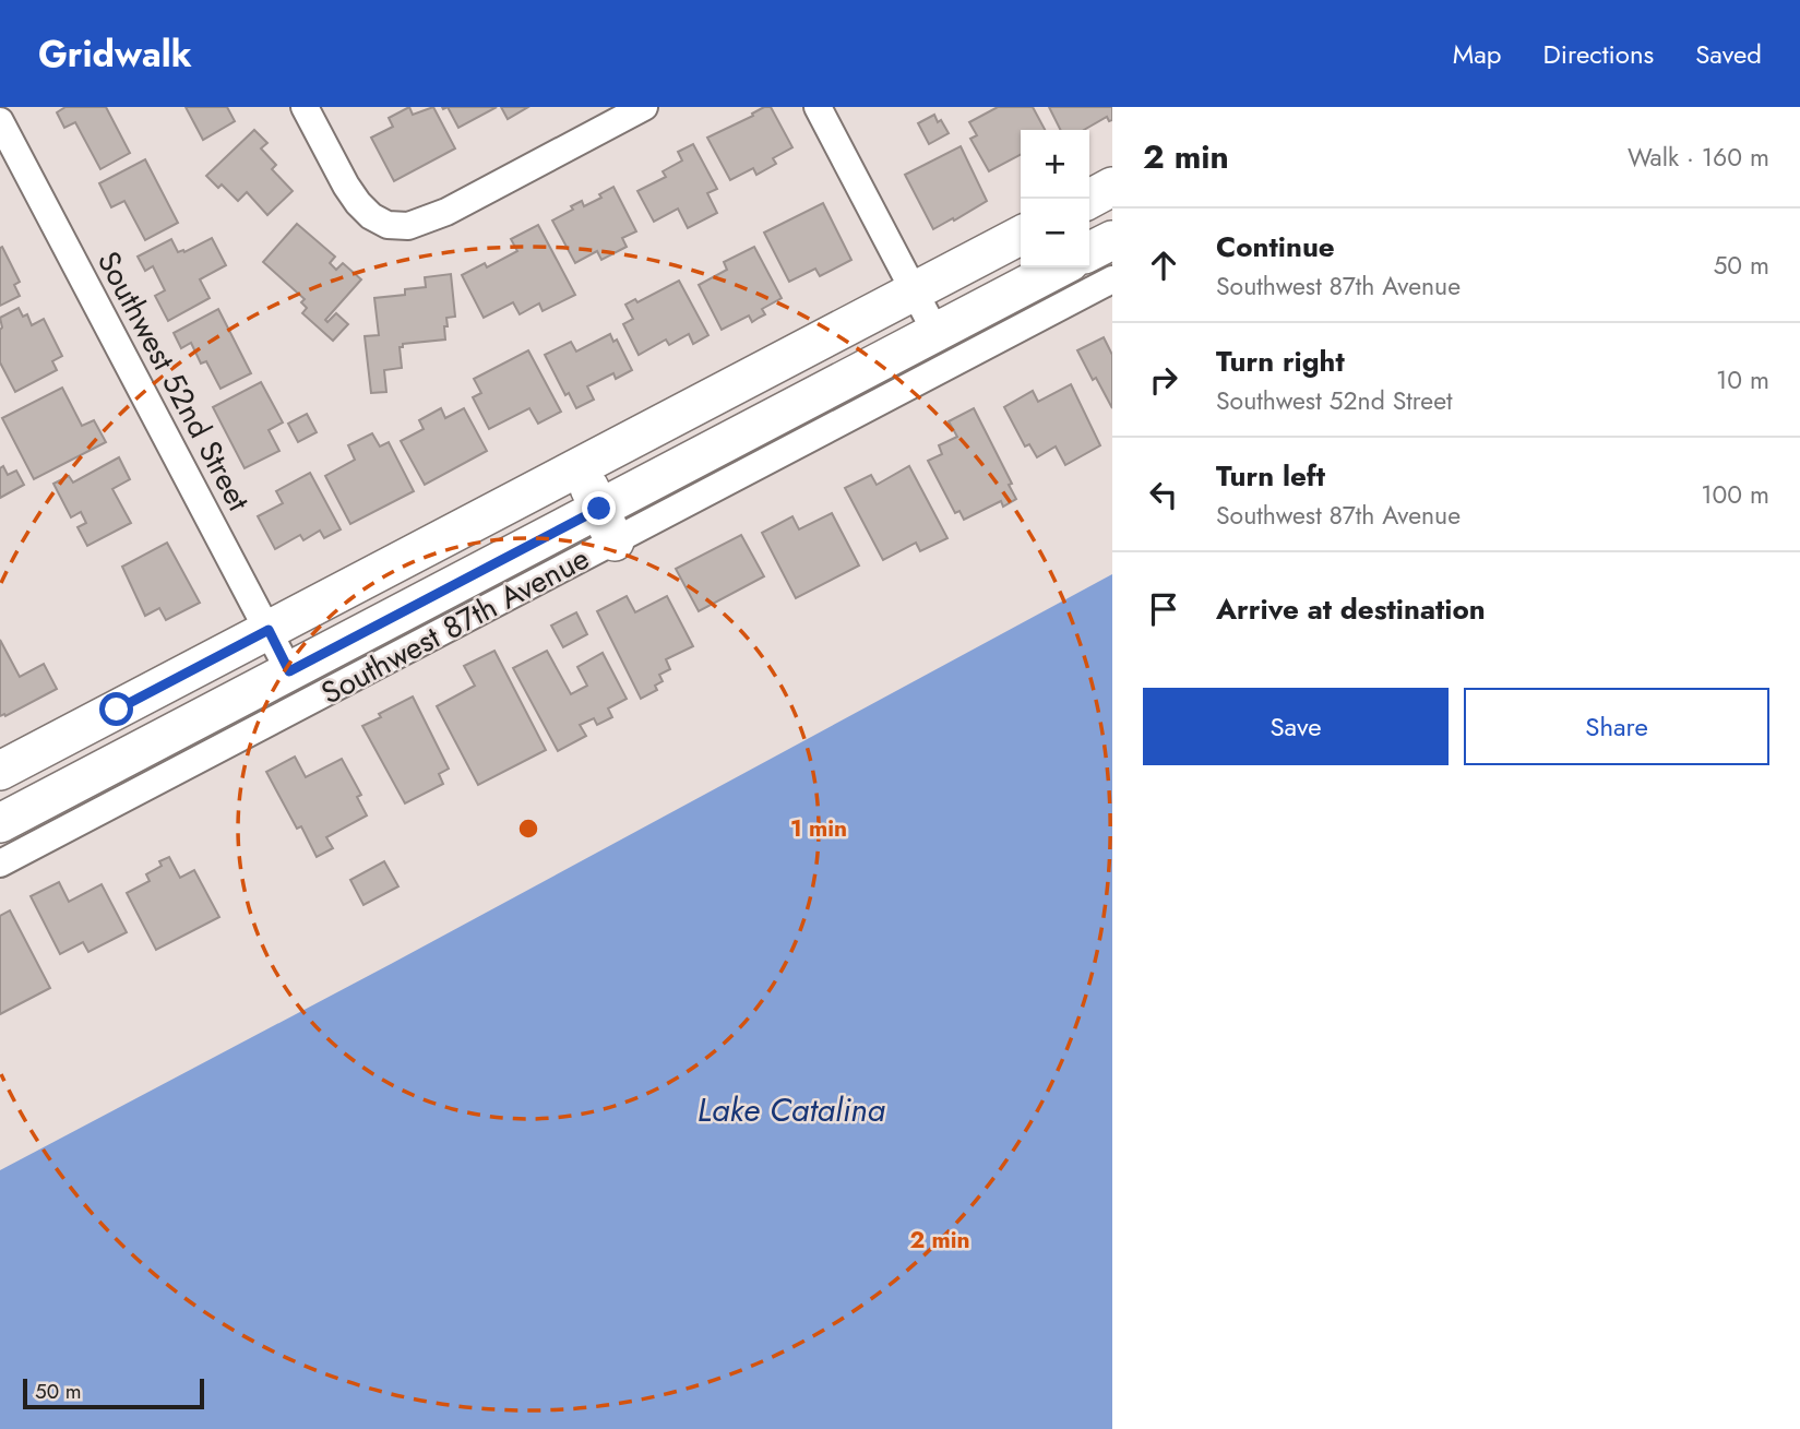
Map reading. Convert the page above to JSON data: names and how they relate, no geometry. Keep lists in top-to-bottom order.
{
  "streets": {
    "main road": ["Southwest 87th Avenue"],
    "street": ["Southwest 52nd Street"]
  },
  "crossings": [
    ["Southwest 52nd Street", "Southwest 87th Avenue"]
  ],
  "water": ["Lake Catalina"],
  "scale_bar": "50 m",
  "page": {
    "header": "Gridwalk",
    "nav": ["Map", "Directions", "Saved"],
    "heading": ["2 min", "Walk · 160 m"],
    "map_buttons": ["+", "−"],
    "list": [
      ["Continue", "Southwest 87th Avenue", "50 m"],
      ["Turn right", "Southwest 52nd Street", "10 m"],
      ["Turn left", "Southwest 87th Avenue", "100 m"],
      "Arrive at destination"
    ],
    "buttons": ["Save", "Share"],
    "scale": "50 m"
  },
  "rings": ["1 min", "2 min"]
}
